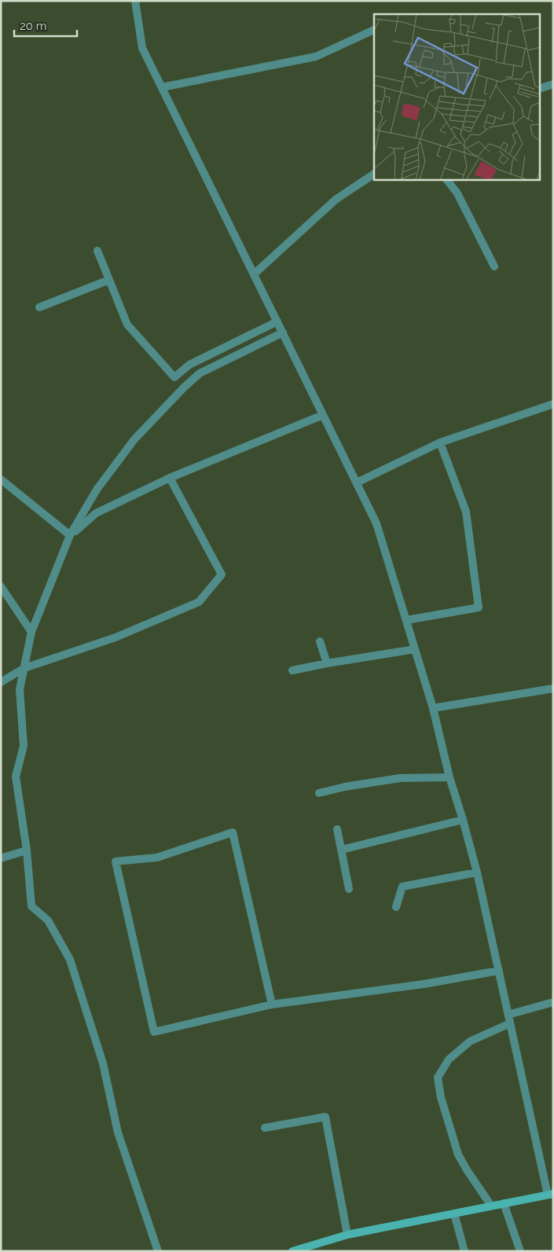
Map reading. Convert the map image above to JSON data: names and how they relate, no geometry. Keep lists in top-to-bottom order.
{
  "scale_bar": "20 m"
}
